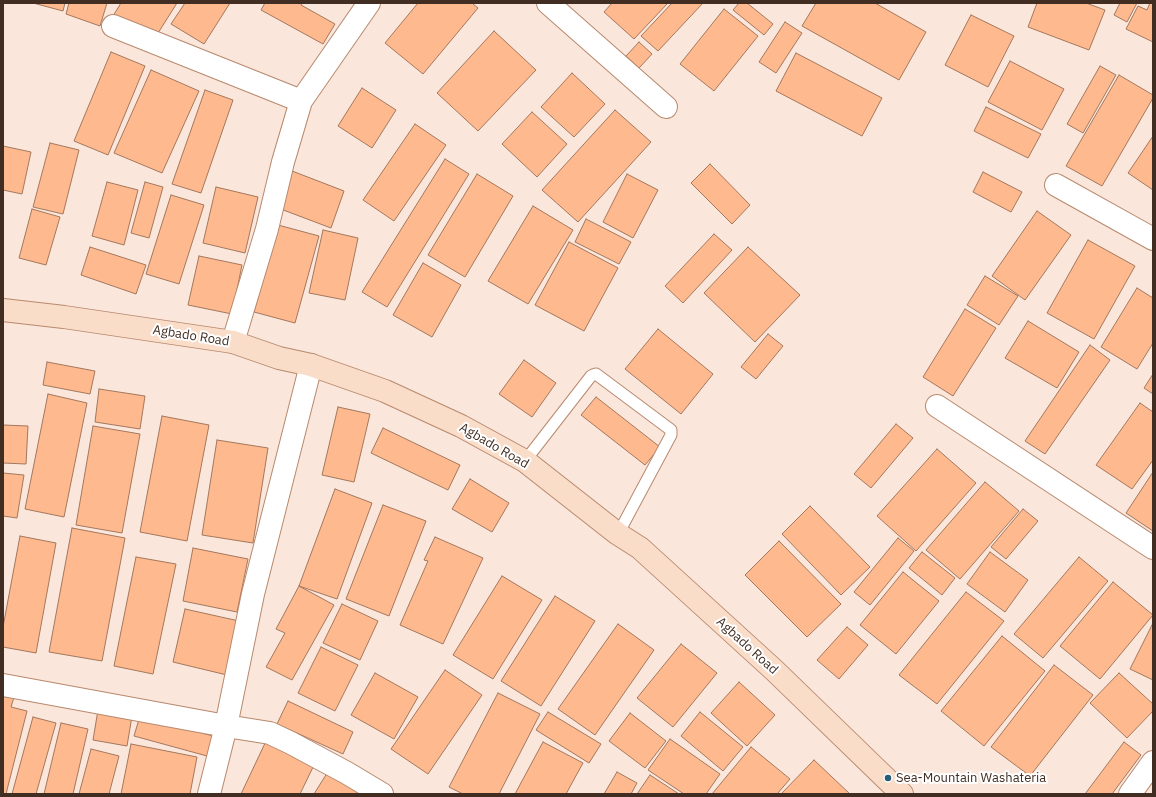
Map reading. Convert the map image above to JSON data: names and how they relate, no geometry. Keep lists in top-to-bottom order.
{
  "streets": {
    "main road": ["Agbado Road"]
  },
  "places": ["Sea-Mountain Washateria"]
}
